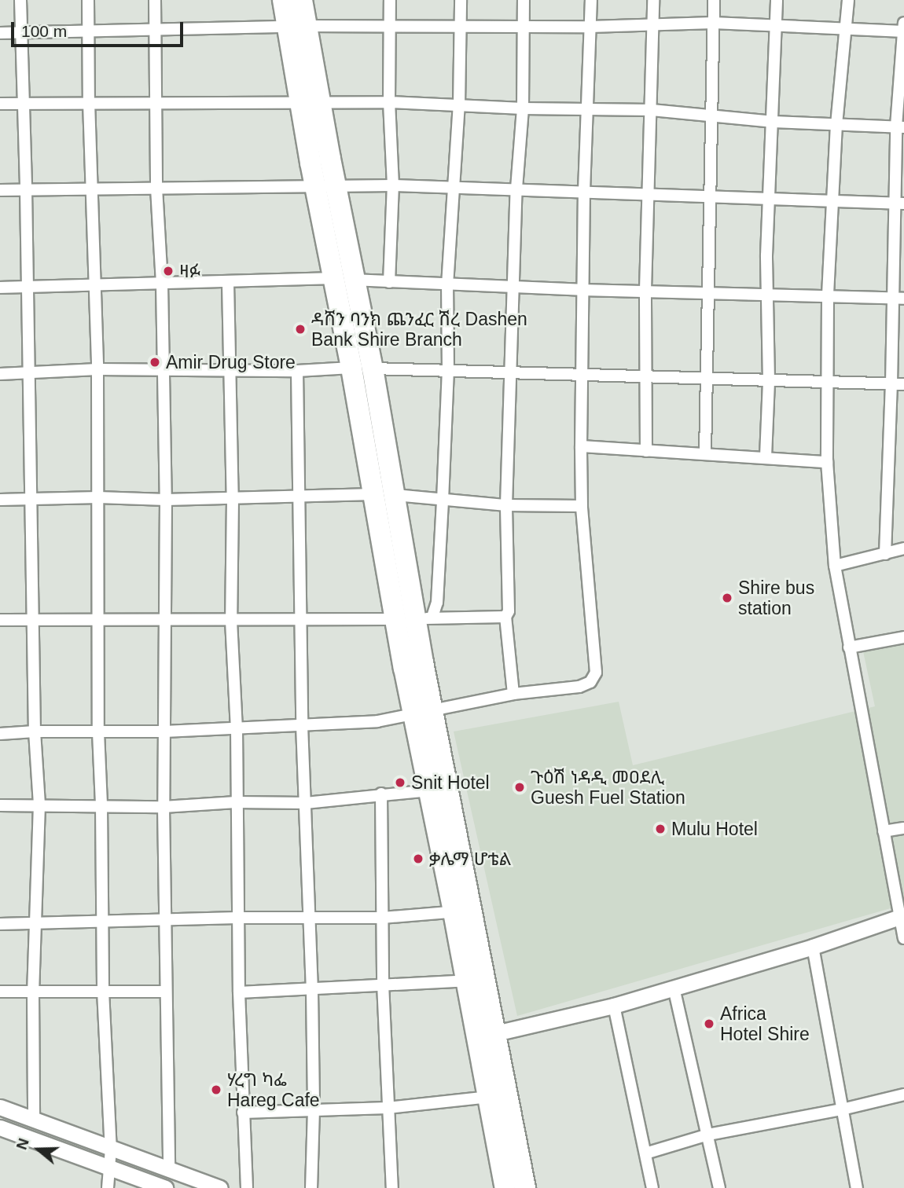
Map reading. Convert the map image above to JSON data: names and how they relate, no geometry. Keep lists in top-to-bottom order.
{
  "places": [
    "ዛፉ",
    "ዳሸን ባንክ ጨንፈር ሽረ Dashen Bank Shire Branch",
    "Amir Drug Store",
    "Shire bus station",
    "Snit Hotel",
    "ጉዕሽ ነዳዲ መዐደሊ Guesh Fuel Station",
    "Mulu Hotel",
    "ቃሌማ ሆቴል",
    "Africa Hotel Shire",
    "ሃረግ ካፌ Hareg Cafe"
  ],
  "scale_bar": "100 m",
  "north": "left"
}
